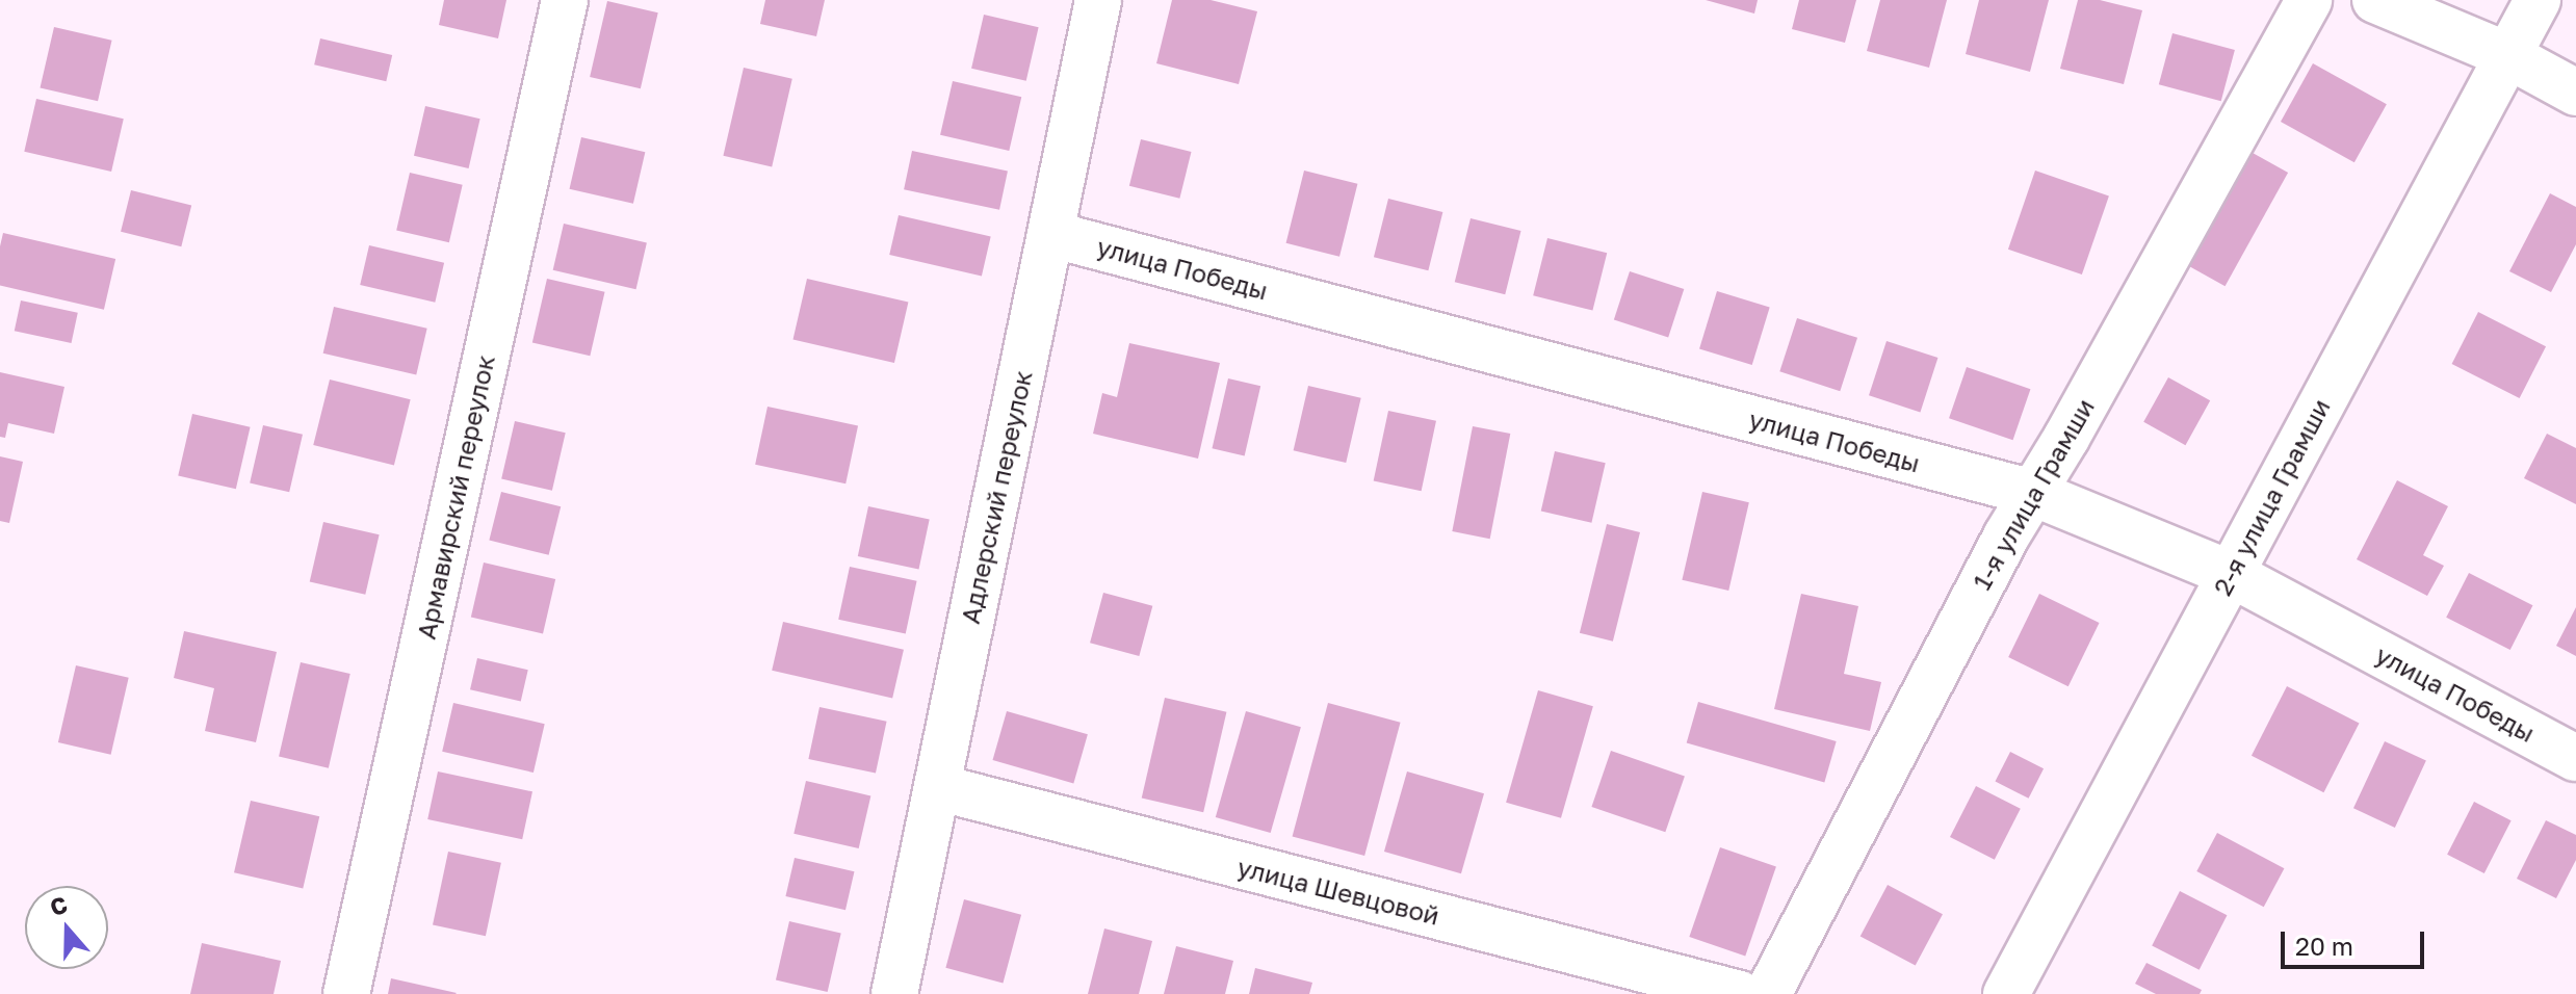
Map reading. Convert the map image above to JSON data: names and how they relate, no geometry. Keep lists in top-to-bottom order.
{
  "streets": {
    "street": [
      "улица Победы",
      "1-я улица Грамши",
      "Армавирский переулок",
      "Адлерский переулок",
      "2-я улица Грамши",
      "улица Шевцовой"
    ]
  },
  "crossings": [
    ["улица Победы", "1-я улица Грамши"],
    ["улица Победы", "Адлерский переулок"],
    ["улица Победы", "2-я улица Грамши"],
    ["Адлерский переулок", "улица Шевцовой"]
  ],
  "scale_bar": "20 m",
  "north": "top"
}
